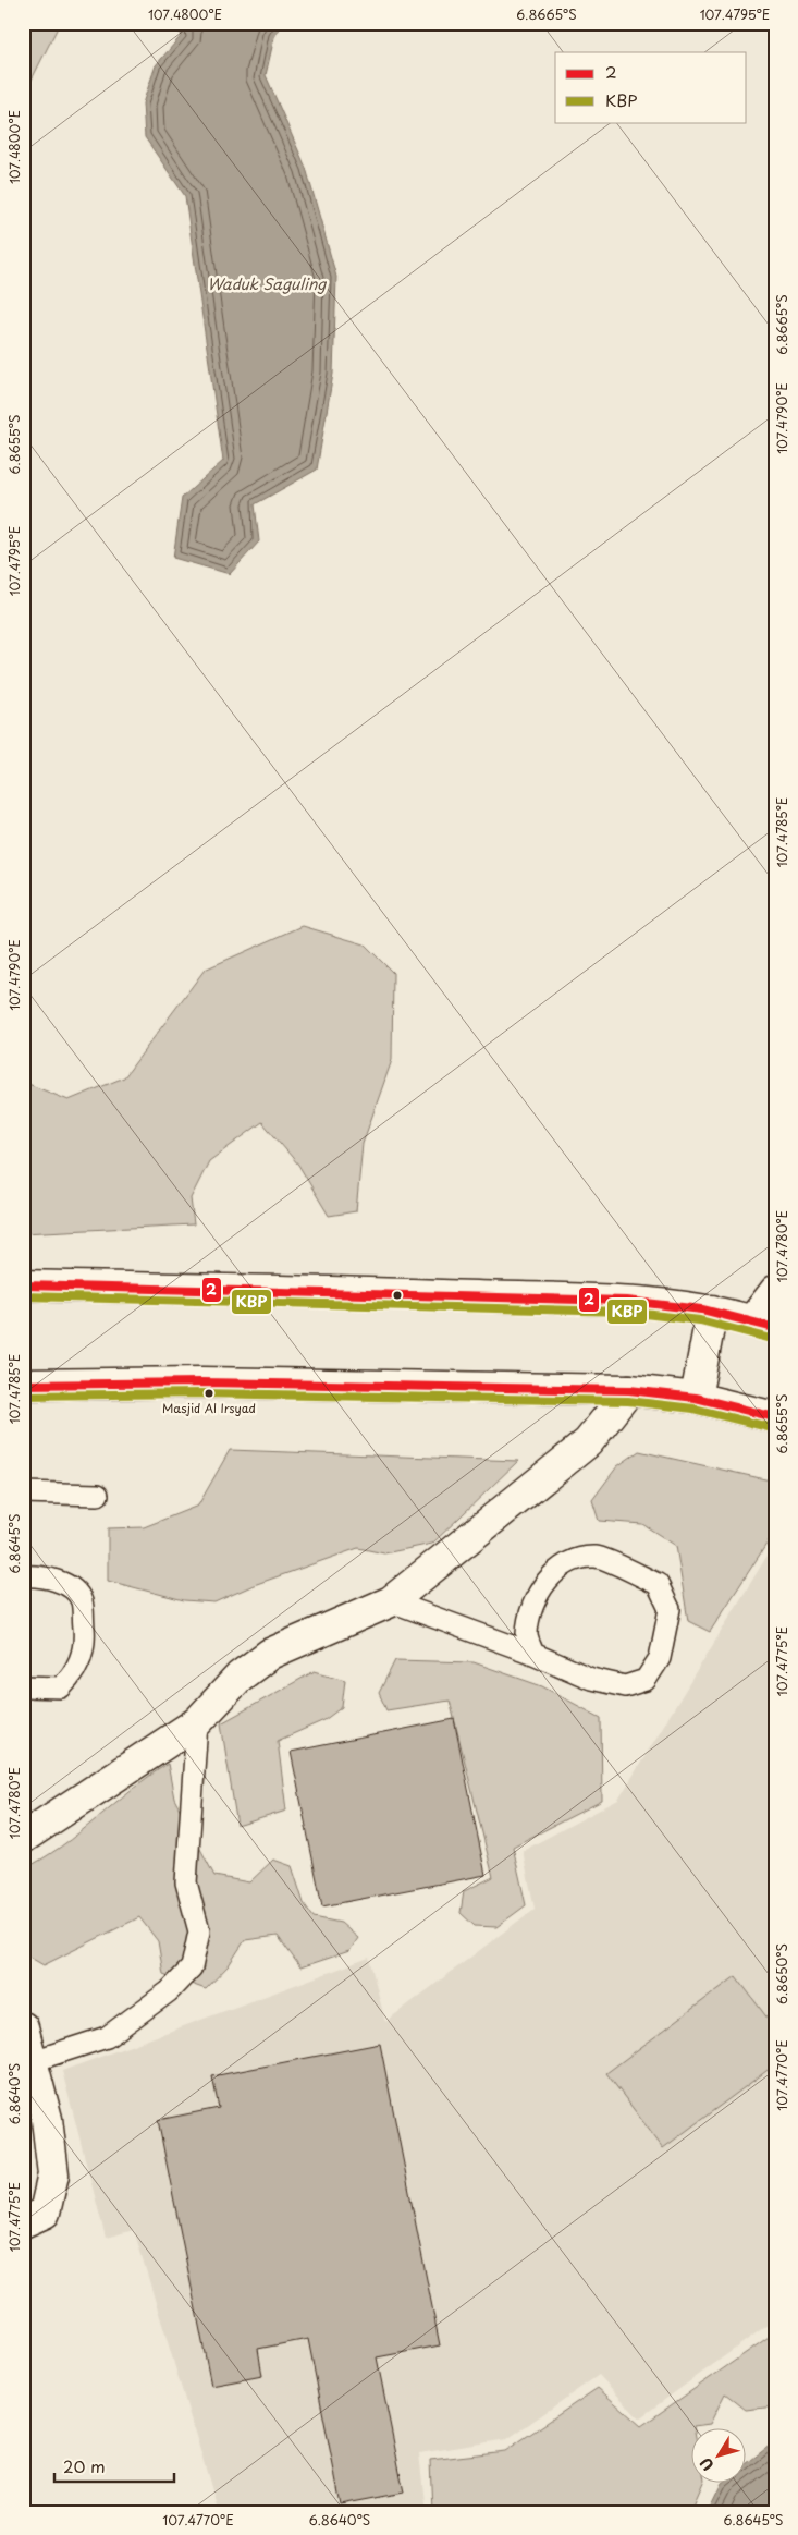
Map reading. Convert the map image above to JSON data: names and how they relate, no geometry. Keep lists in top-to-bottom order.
{
  "water": ["Waduk Saguling"],
  "places": ["Masjid Al Irsyad"],
  "lines": ["transit line 2", "transit line KBP"],
  "legend": ["2", "KBP"],
  "scale_bar": "20 m",
  "north": "bottom left",
  "coordinates": [
    "107.4800°E",
    "6.8665°S",
    "107.4795°E",
    "107.4790°E",
    "6.8655°S",
    "107.4785°E",
    "107.4780°E",
    "6.8645°S",
    "107.4775°E",
    "6.8650°S",
    "107.4770°E",
    "6.8640°S"
  ]
}
